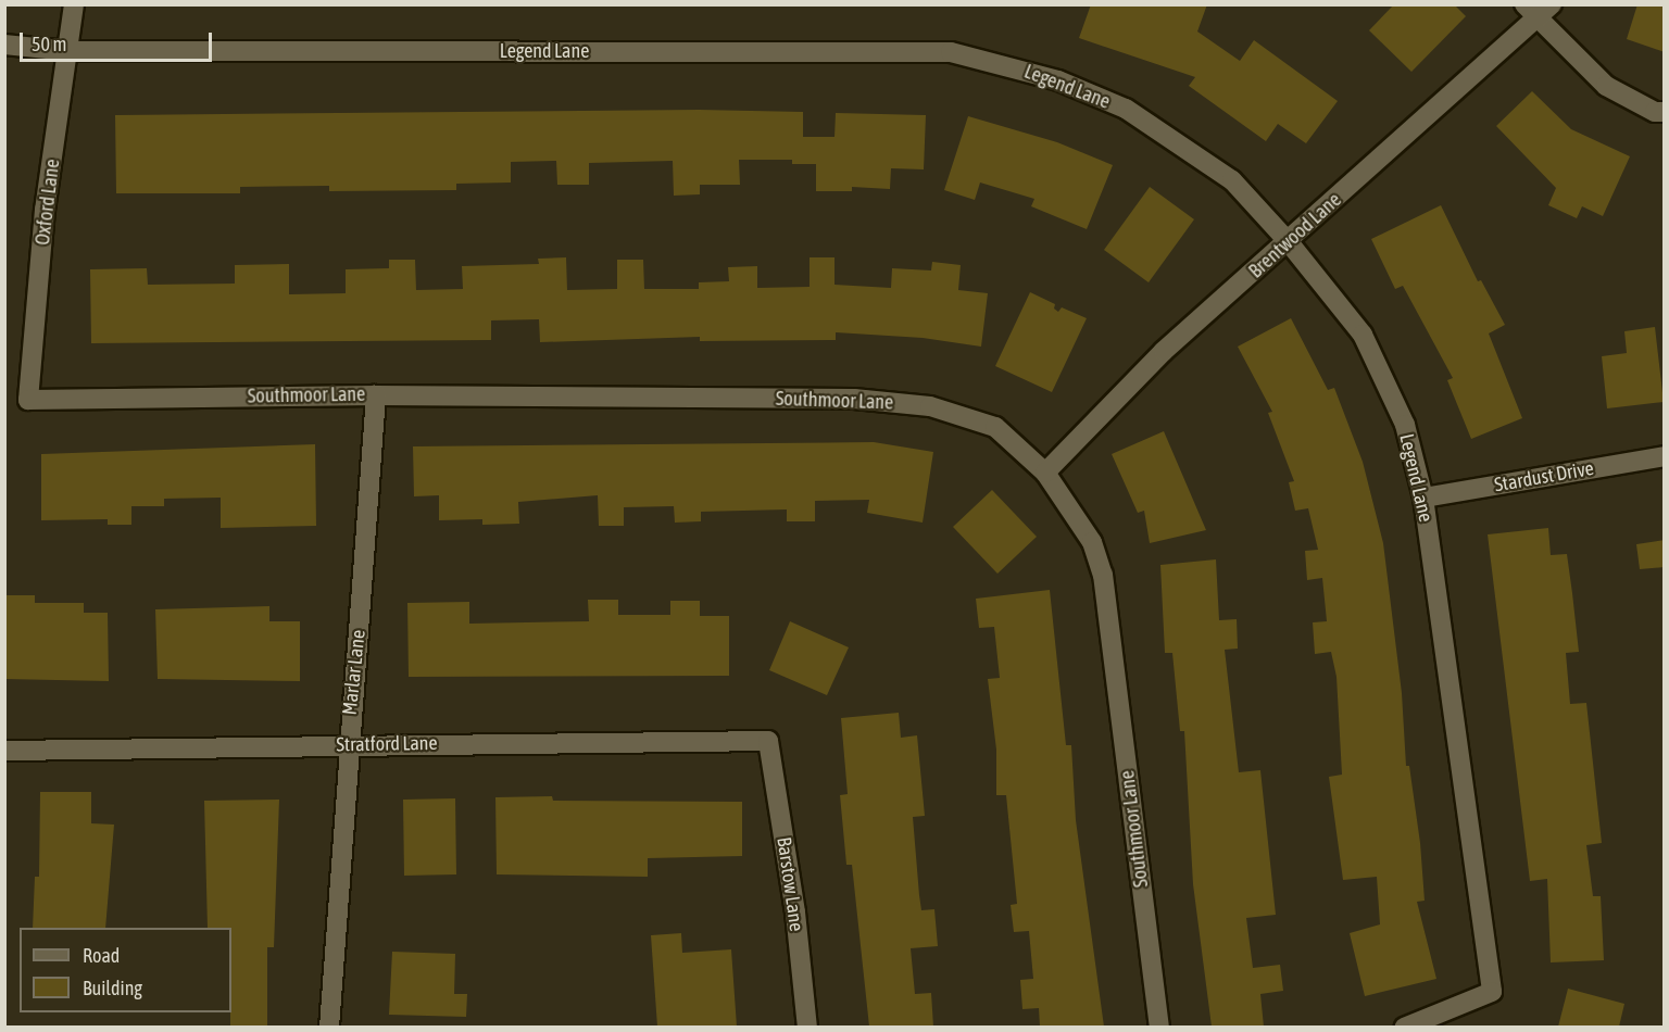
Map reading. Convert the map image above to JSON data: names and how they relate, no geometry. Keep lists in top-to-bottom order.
{
  "streets": {
    "street": [
      "Legend Lane",
      "Oxford Lane",
      "Brentwood Lane",
      "Southmoor Lane",
      "Stardust Drive",
      "Marlar Lane",
      "Stratford Lane",
      "Barstow Lane"
    ]
  },
  "crossings": [
    ["Legend Lane", "Oxford Lane"],
    ["Legend Lane", "Brentwood Lane"],
    ["Legend Lane", "Stardust Drive"],
    ["Oxford Lane", "Southmoor Lane"],
    ["Brentwood Lane", "Southmoor Lane"],
    ["Southmoor Lane", "Marlar Lane"],
    ["Marlar Lane", "Stratford Lane"],
    ["Stratford Lane", "Barstow Lane"]
  ],
  "legend": ["Road", "Building"],
  "scale_bar": "50 m"
}
